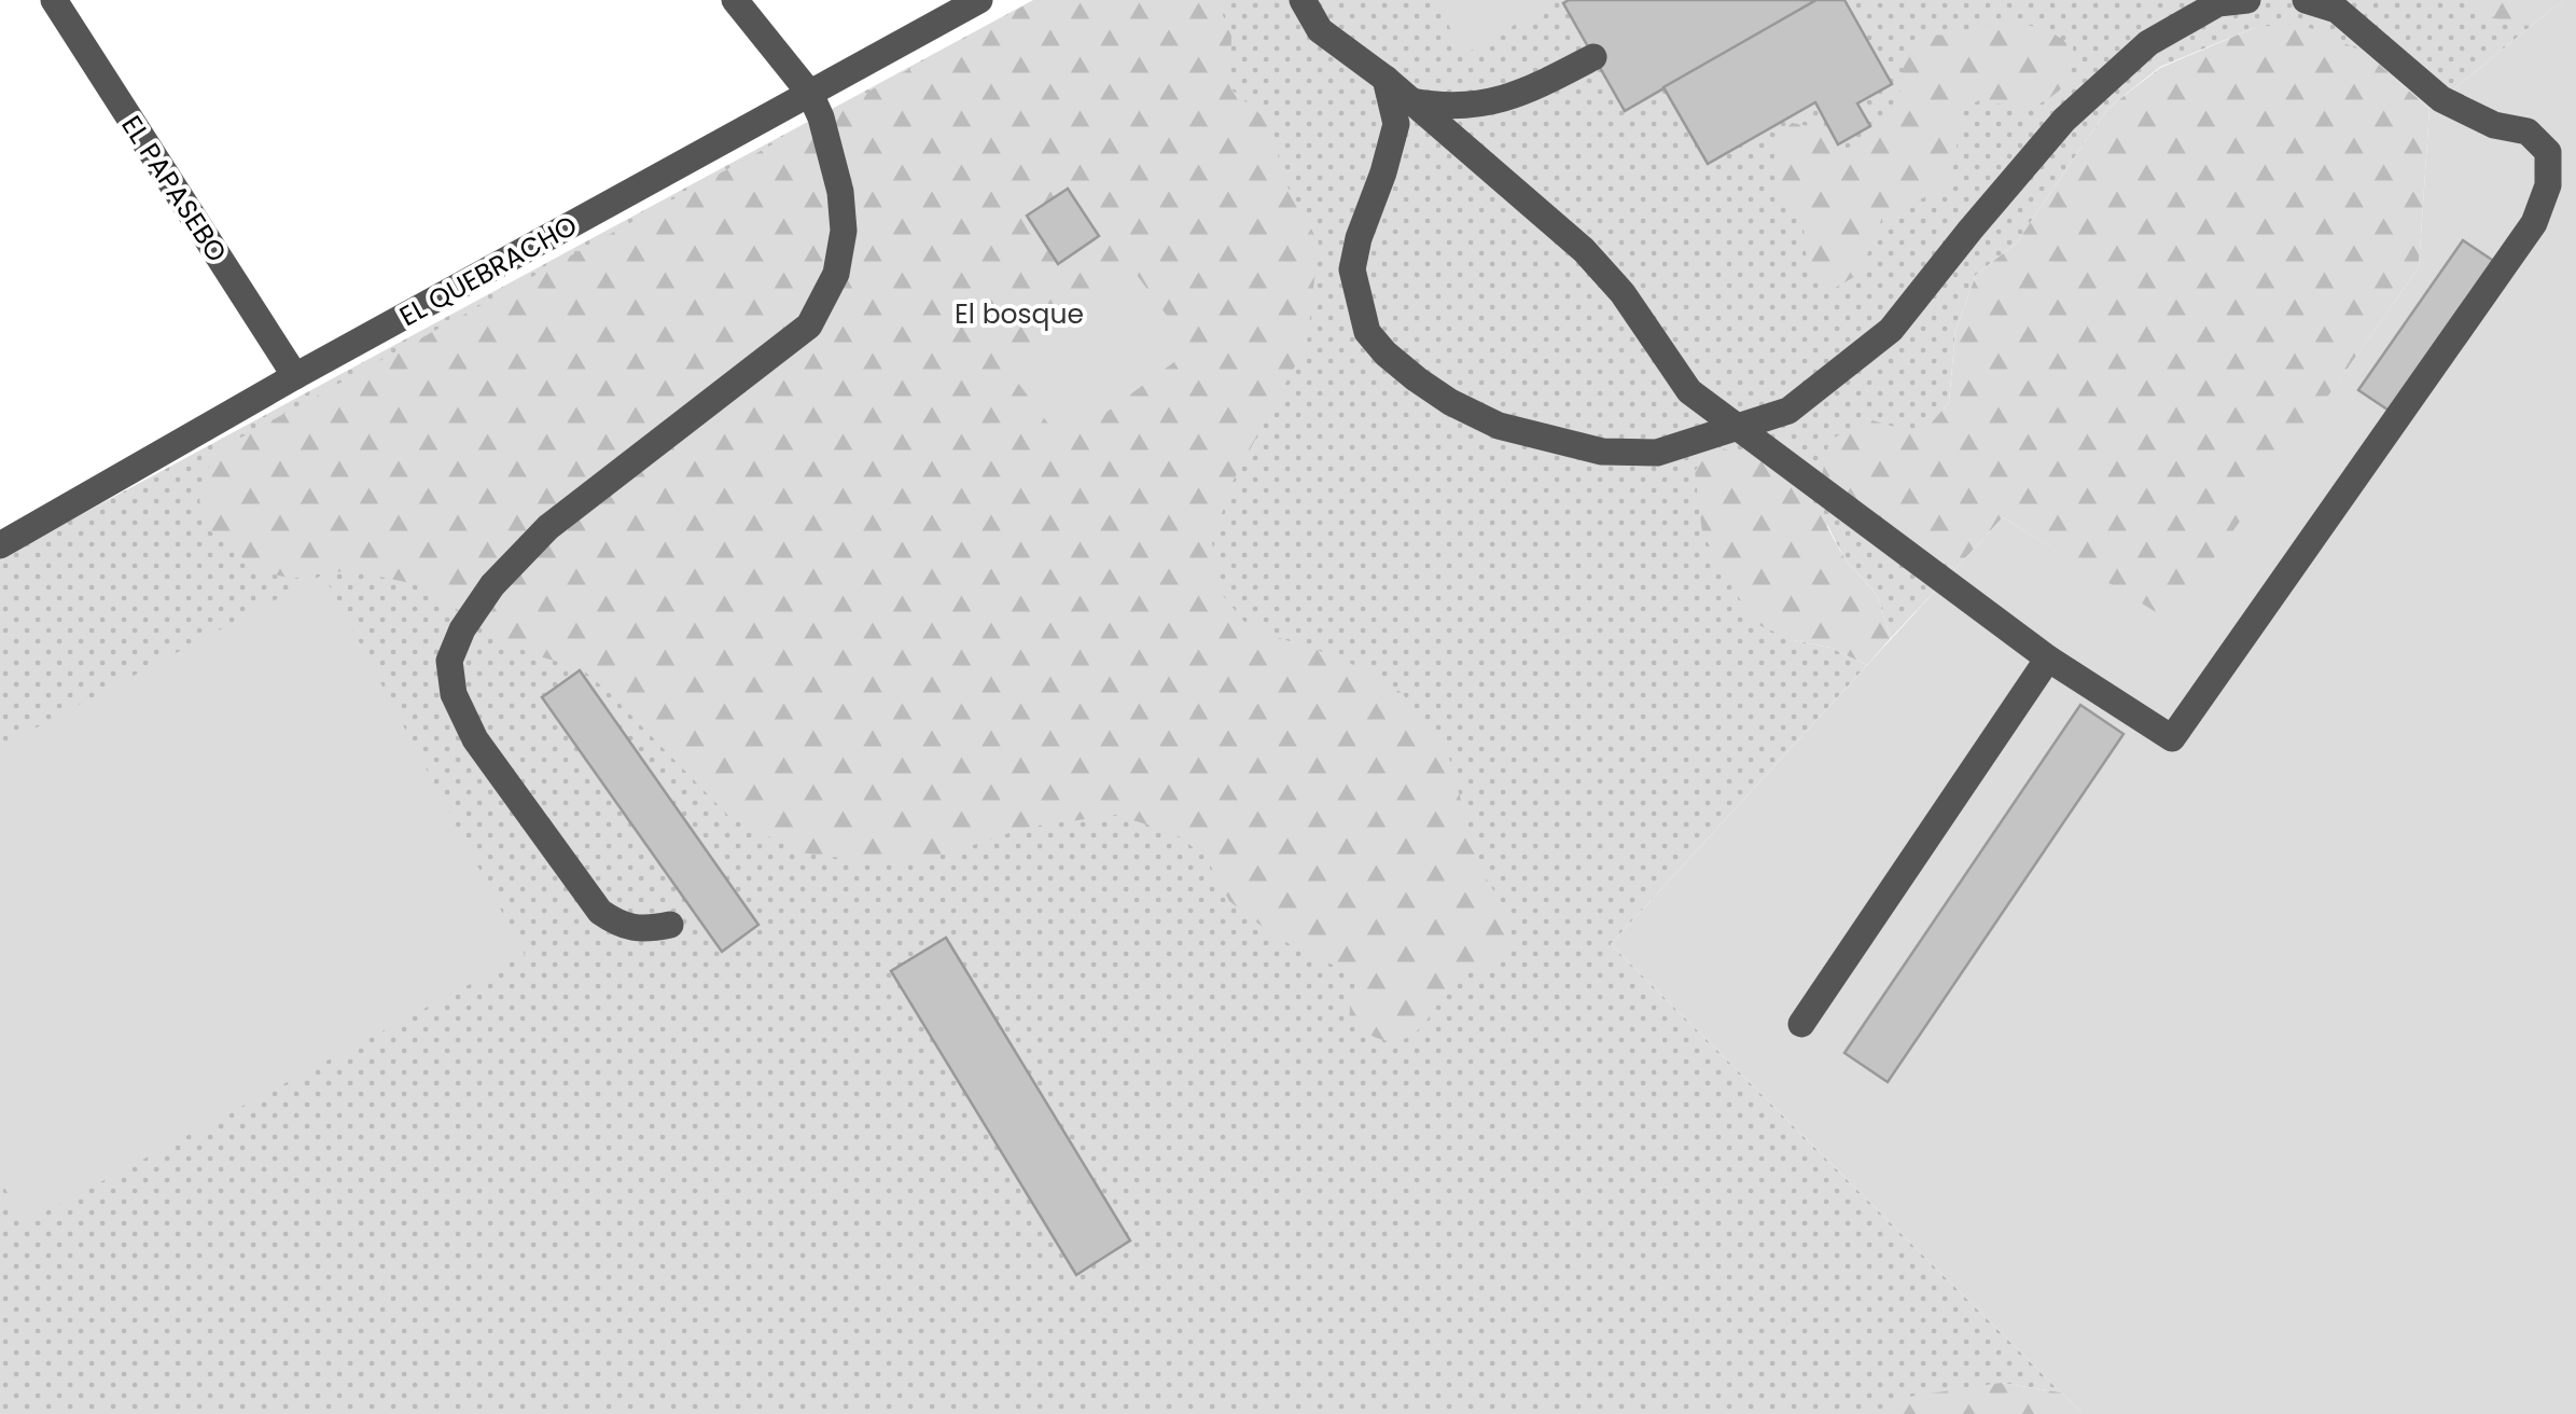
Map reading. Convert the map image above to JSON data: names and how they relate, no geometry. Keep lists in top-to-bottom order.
{
  "streets": {
    "street": ["EL PAPASEBO", "EL QUEBRACHO"]
  },
  "crossings": [
    ["EL PAPASEBO", "EL QUEBRACHO"]
  ],
  "parks": ["El bosque"]
}
